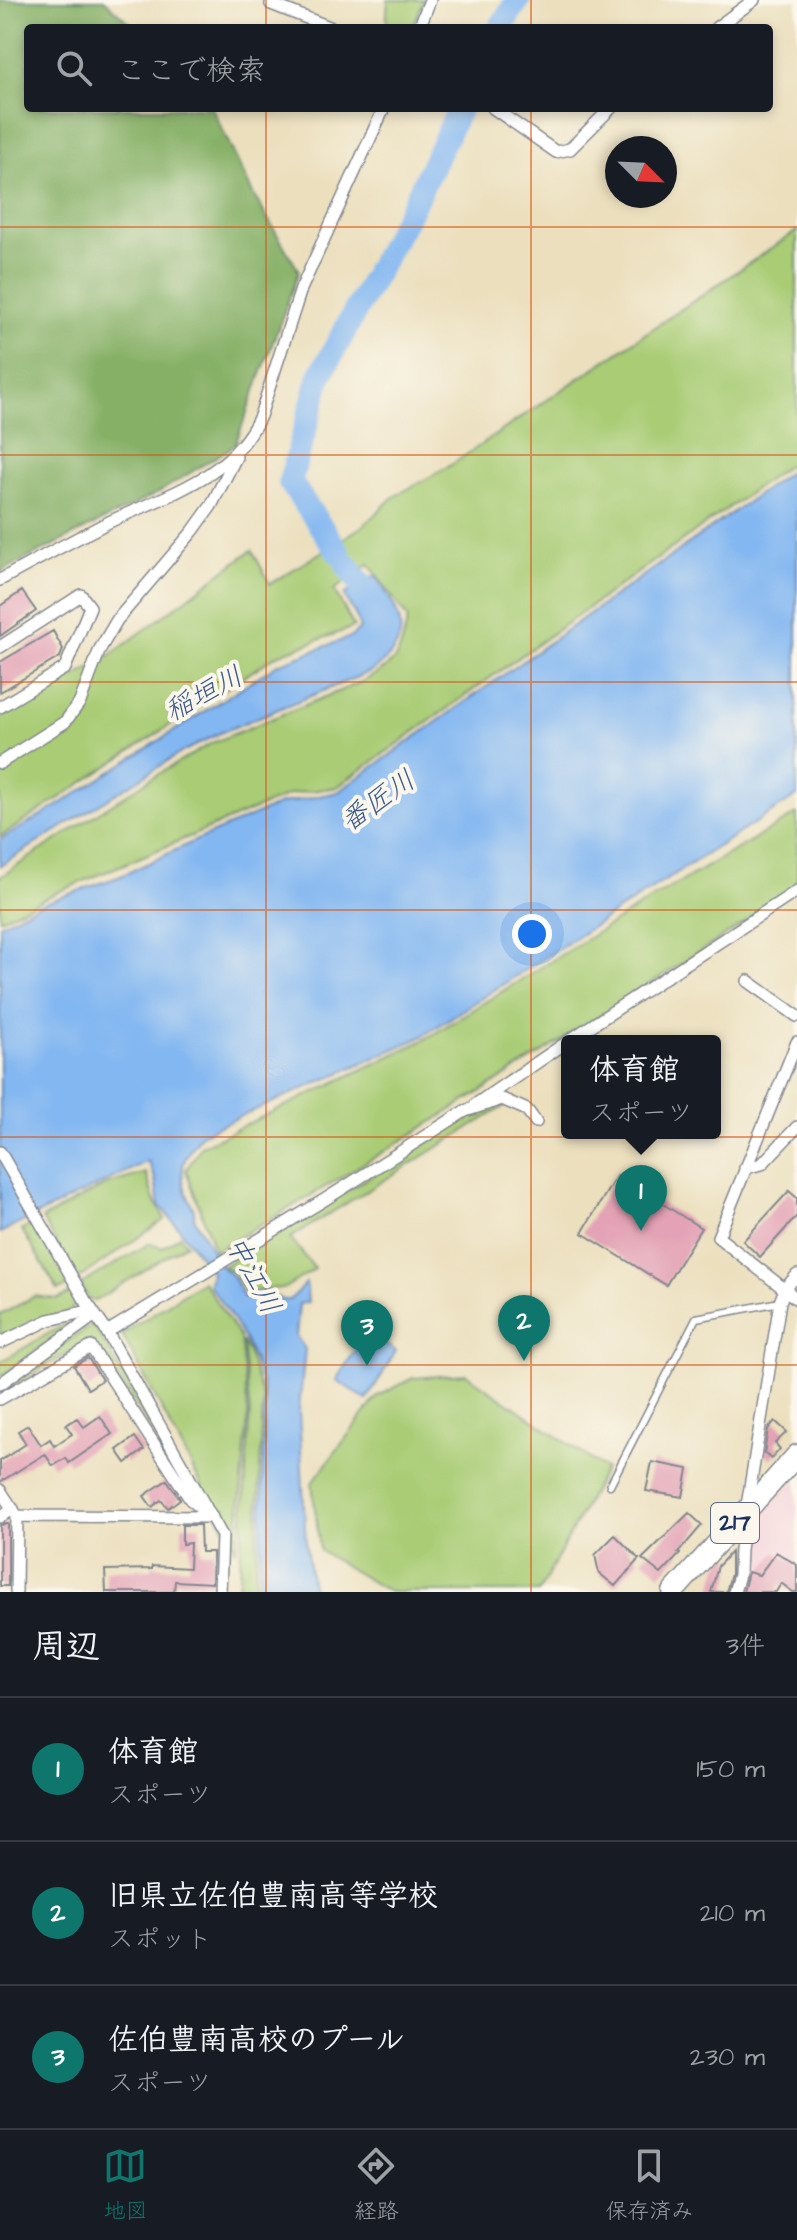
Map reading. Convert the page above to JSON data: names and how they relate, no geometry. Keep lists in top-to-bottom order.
{
  "streets": {
    "highway": ["217"]
  },
  "water": ["稲垣川", "番匠川", "中江川"],
  "north": "bottom right",
  "page": {
    "search": "ここで検索",
    "popup": ["体育館", "スポーツ"],
    "pins": ["1", "2", "3"],
    "heading": ["周辺", "3件"],
    "list": [
      {
        "mark": "1",
        "name": "体育館",
        "note": "スポーツ",
        "value": "150 m"
      },
      {
        "mark": "2",
        "name": "旧県立佐伯豊南高等学校",
        "note": "スポット",
        "value": "210 m"
      },
      {
        "mark": "3",
        "name": "佐伯豊南高校のプール",
        "note": "スポーツ",
        "value": "230 m"
      }
    ],
    "nav": ["地図", "経路", "保存済み"]
  }
}
